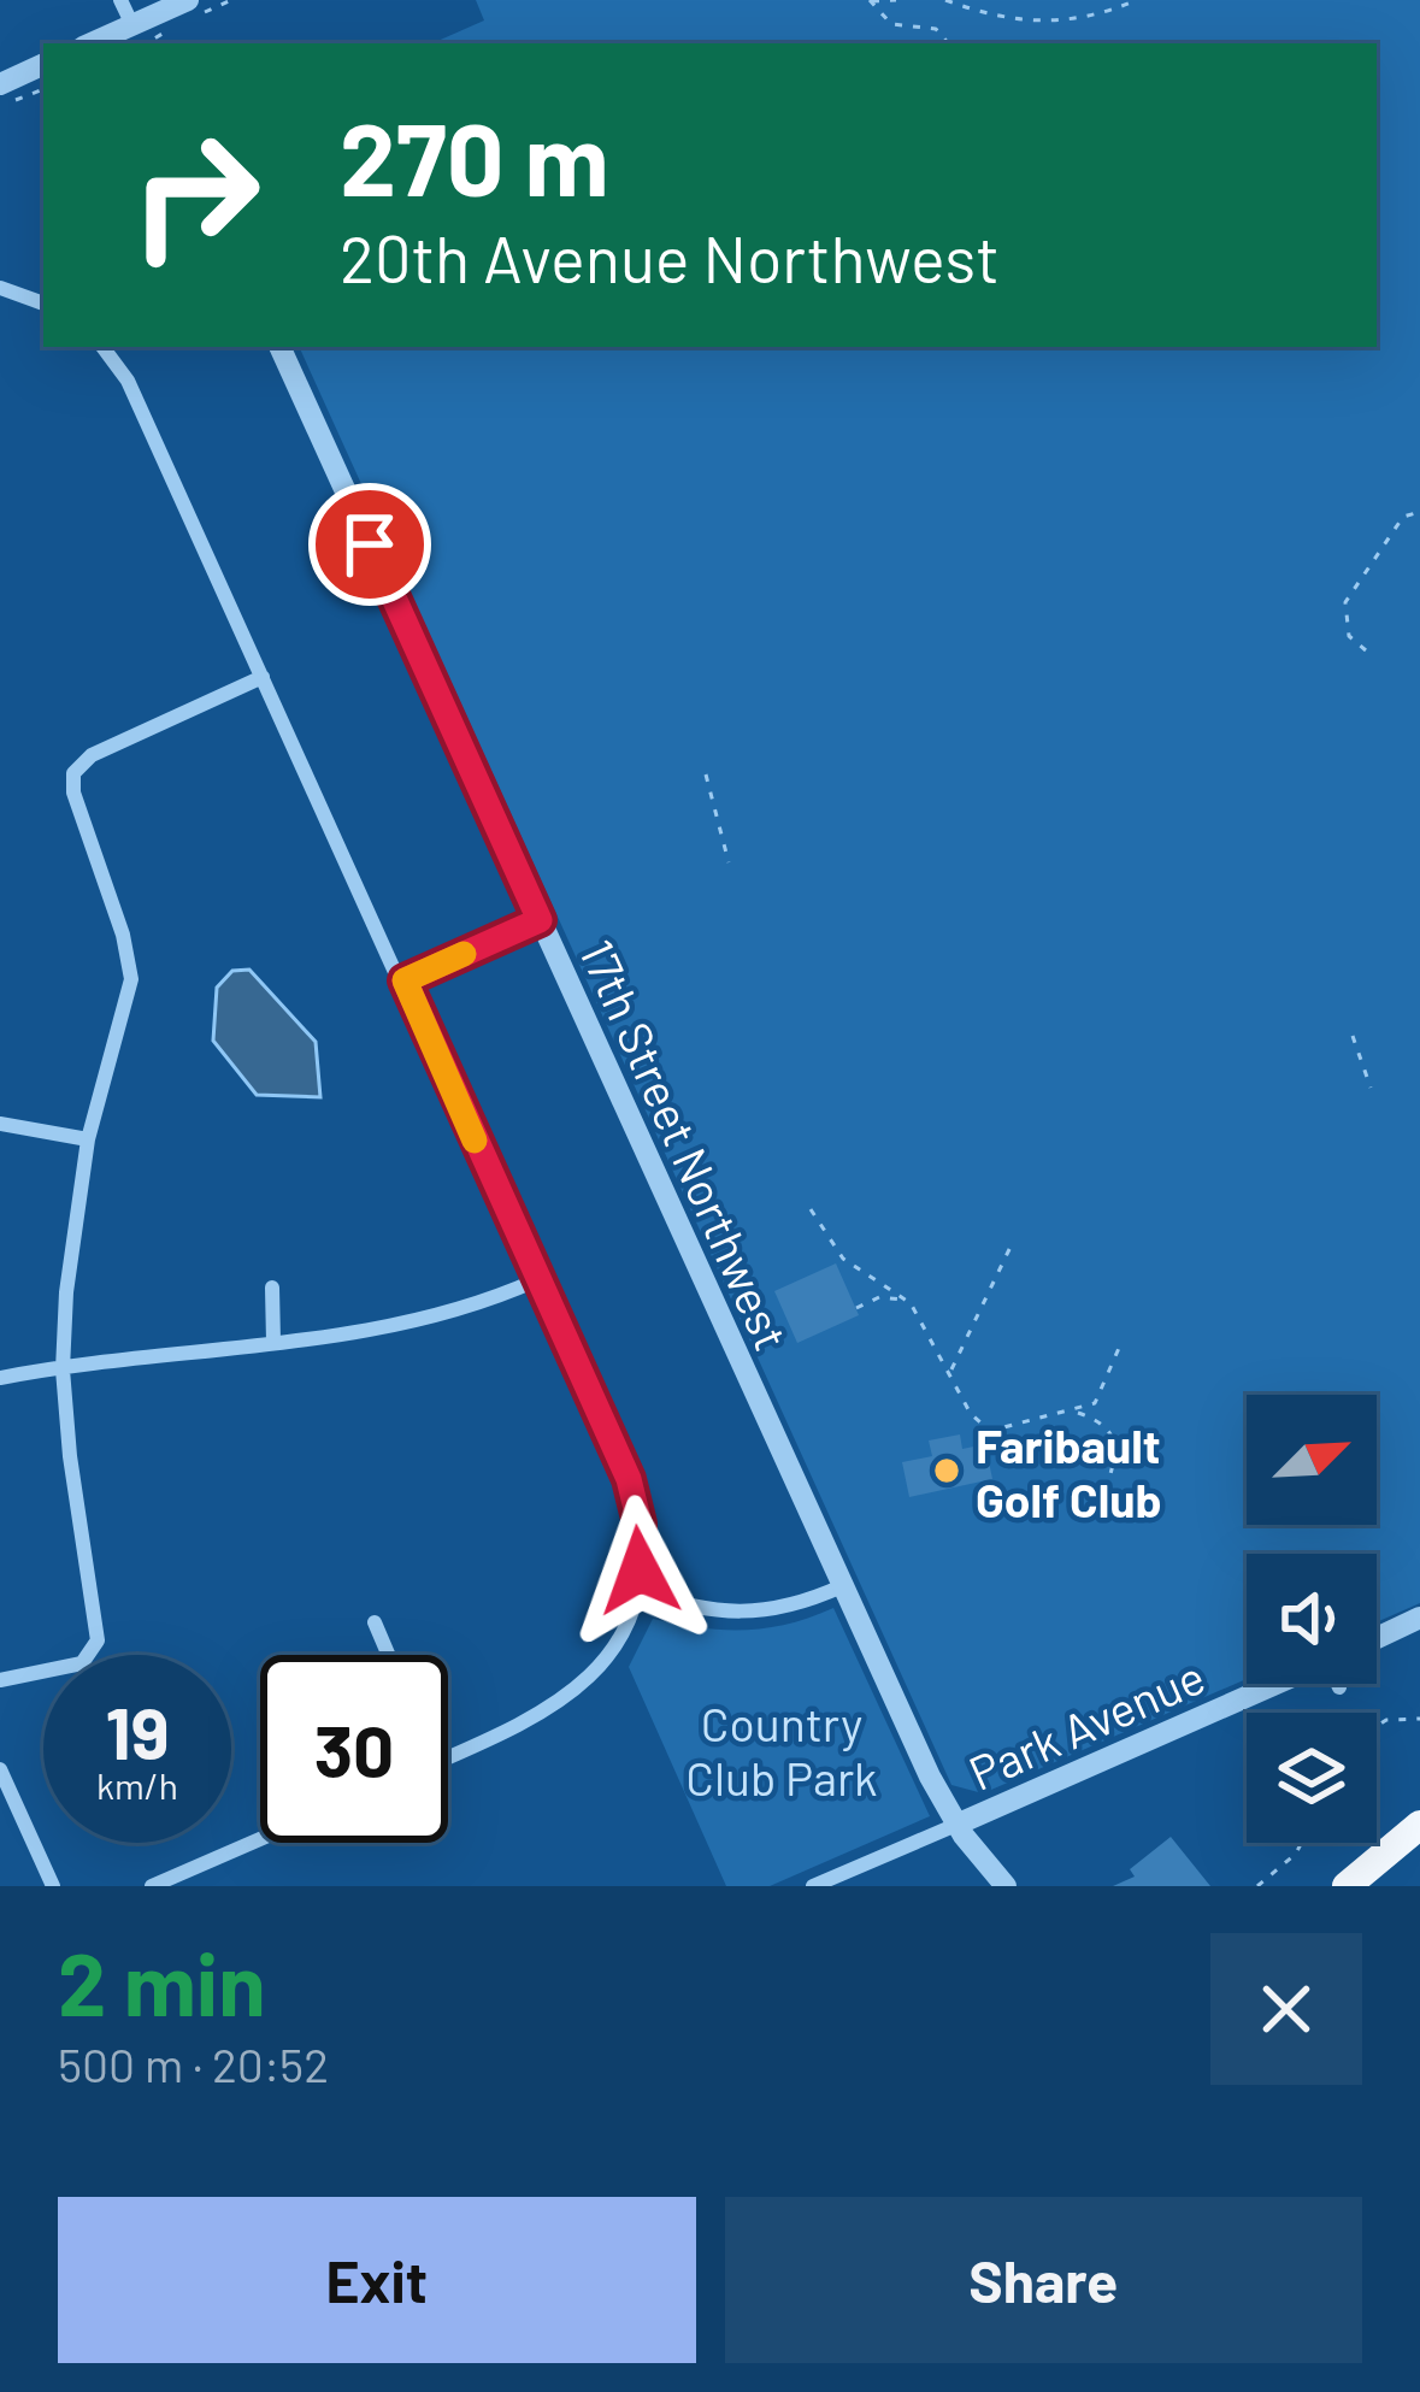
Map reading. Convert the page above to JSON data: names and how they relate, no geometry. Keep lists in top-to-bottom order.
{
  "streets": {
    "street": ["17th Street Northwest", "Park Avenue"]
  },
  "crossings": [
    ["17th Street Northwest", "Park Avenue"]
  ],
  "parks": ["Country Club Park"],
  "places": ["Faribault Golf Club"],
  "north": "top right",
  "page": {
    "turn": ["270 m", "20th Avenue Northwest"],
    "speed": "19 km/h",
    "limit": "30",
    "heading": ["2 min", "500 m · 20:52"],
    "buttons": ["Exit", "Share"]
  }
}
